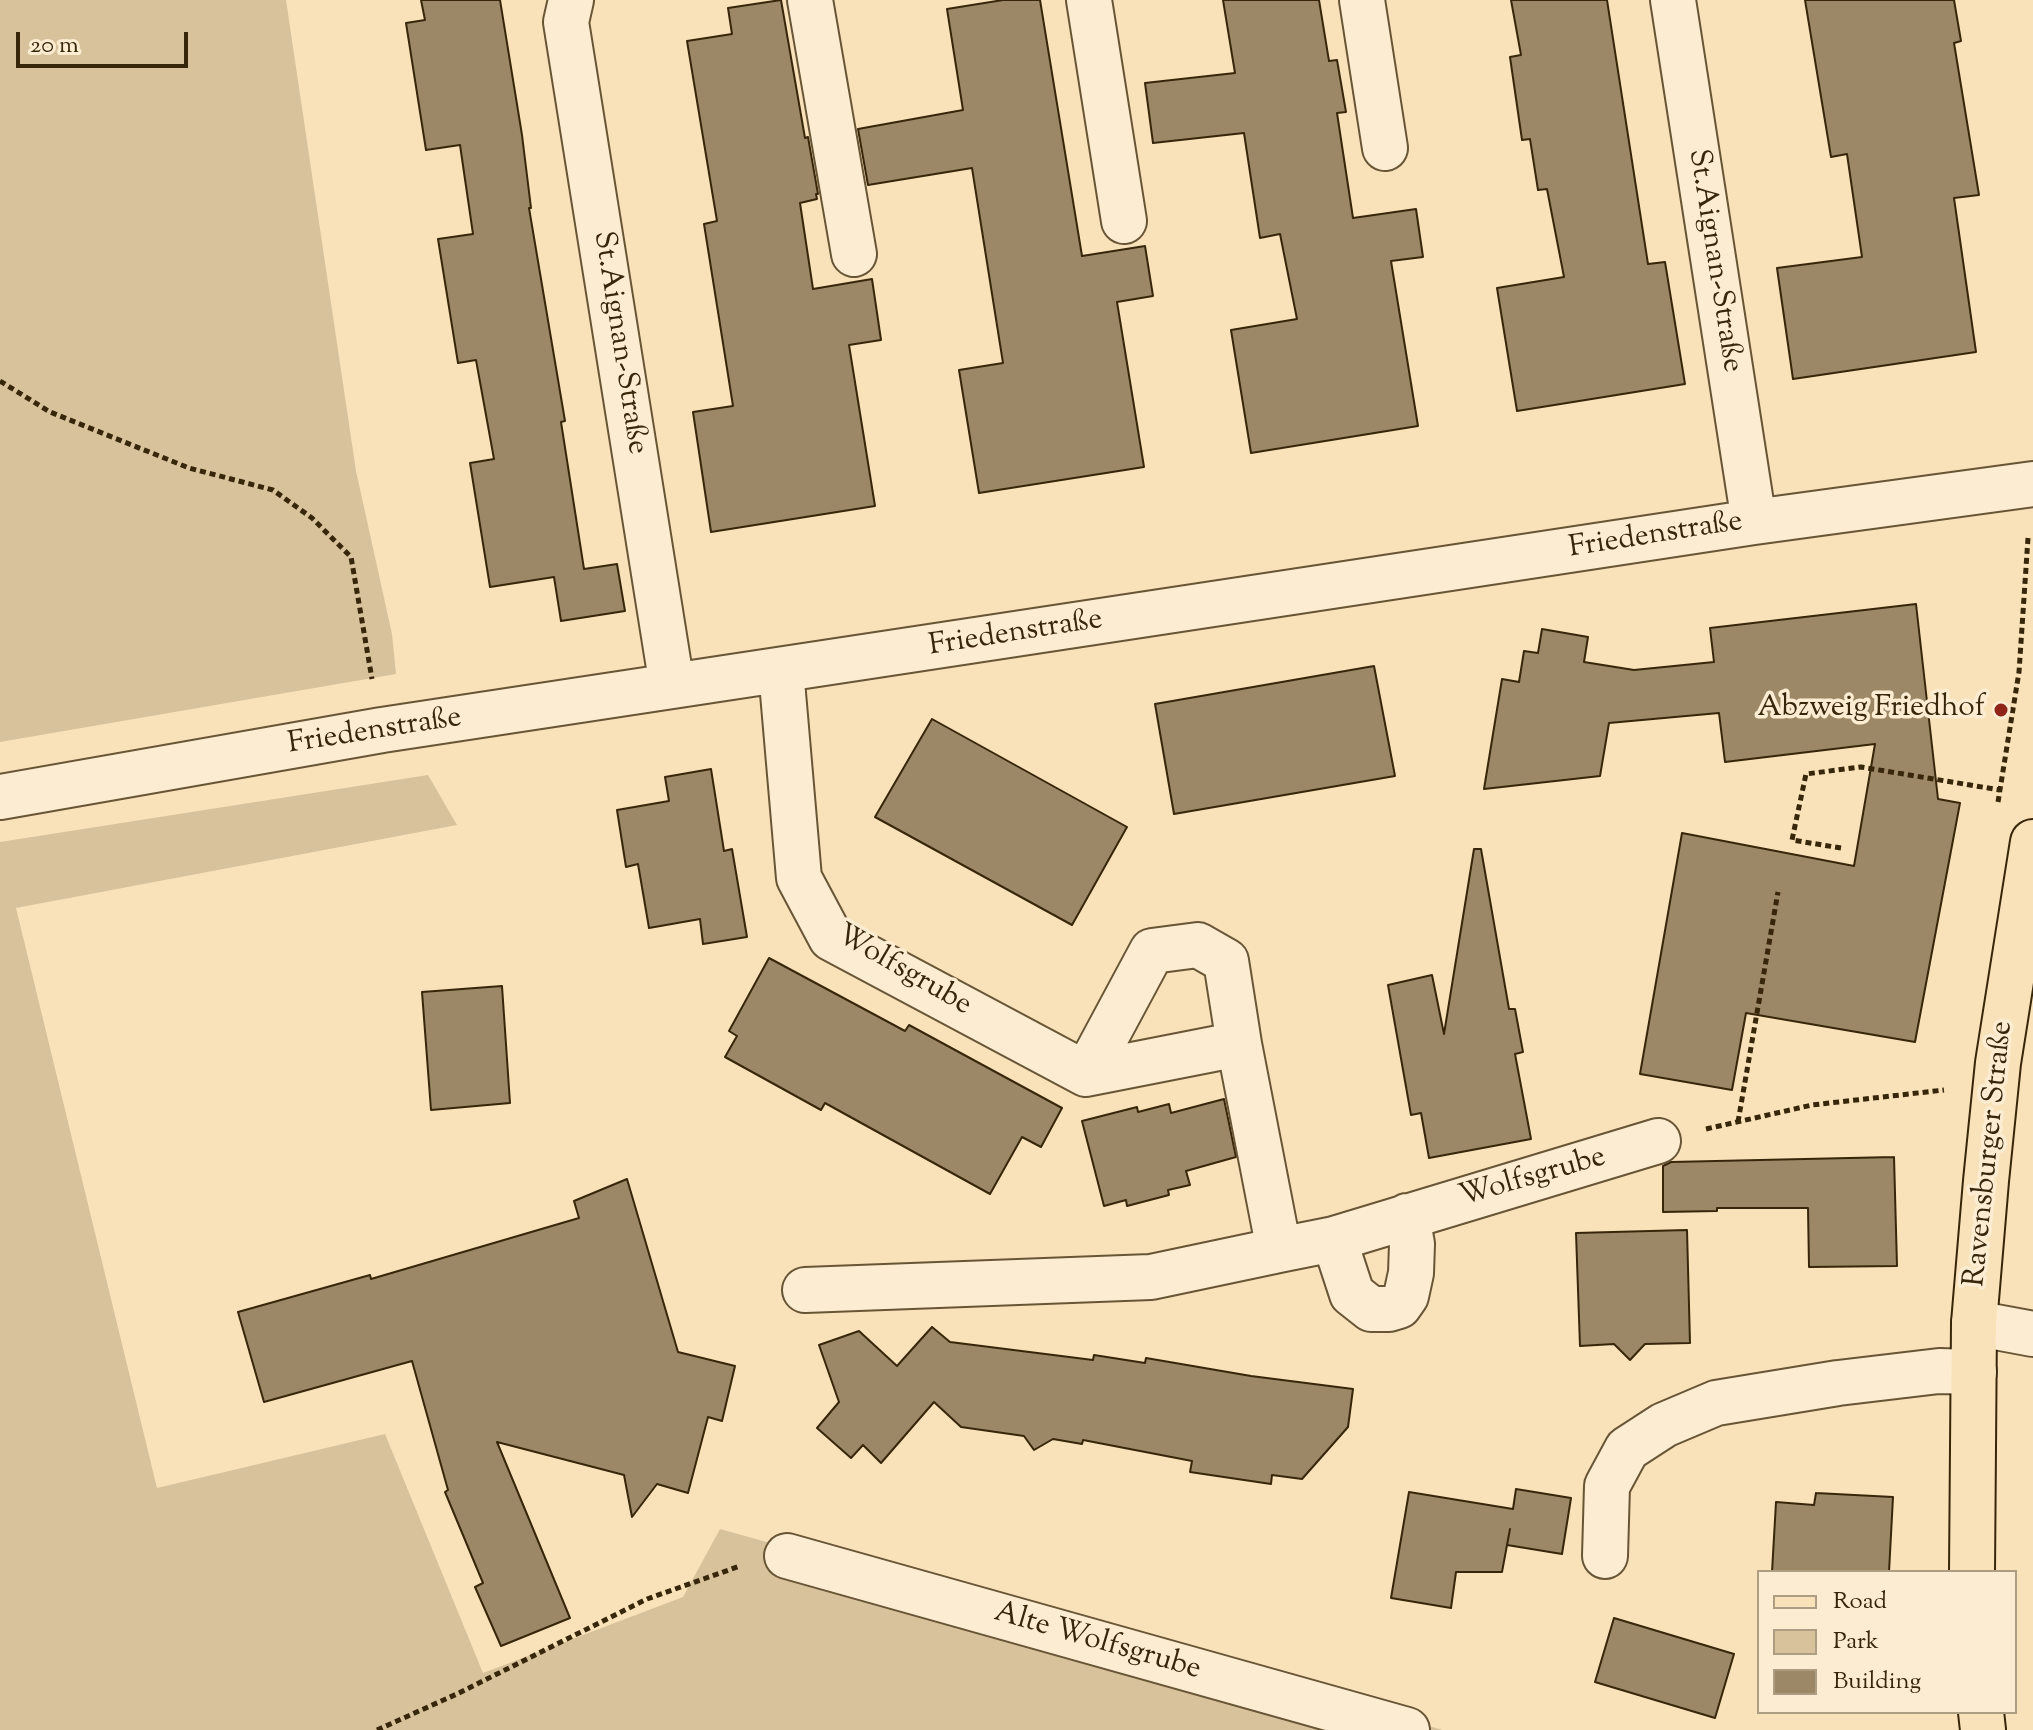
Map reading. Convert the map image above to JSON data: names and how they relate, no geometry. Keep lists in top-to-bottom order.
{
  "streets": {
    "main road": ["Ravensburger Straße"],
    "street": [
      "St.Aignan-Straße",
      "Friedenstraße",
      "Wolfsgrube",
      "Alte Wolfsgrube"
    ]
  },
  "crossings": [
    ["St.Aignan-Straße", "Friedenstraße"],
    ["Friedenstraße", "Wolfsgrube"]
  ],
  "places": ["Abzweig Friedhof"],
  "legend": ["Road", "Park", "Building"],
  "scale_bar": "20 m"
}
